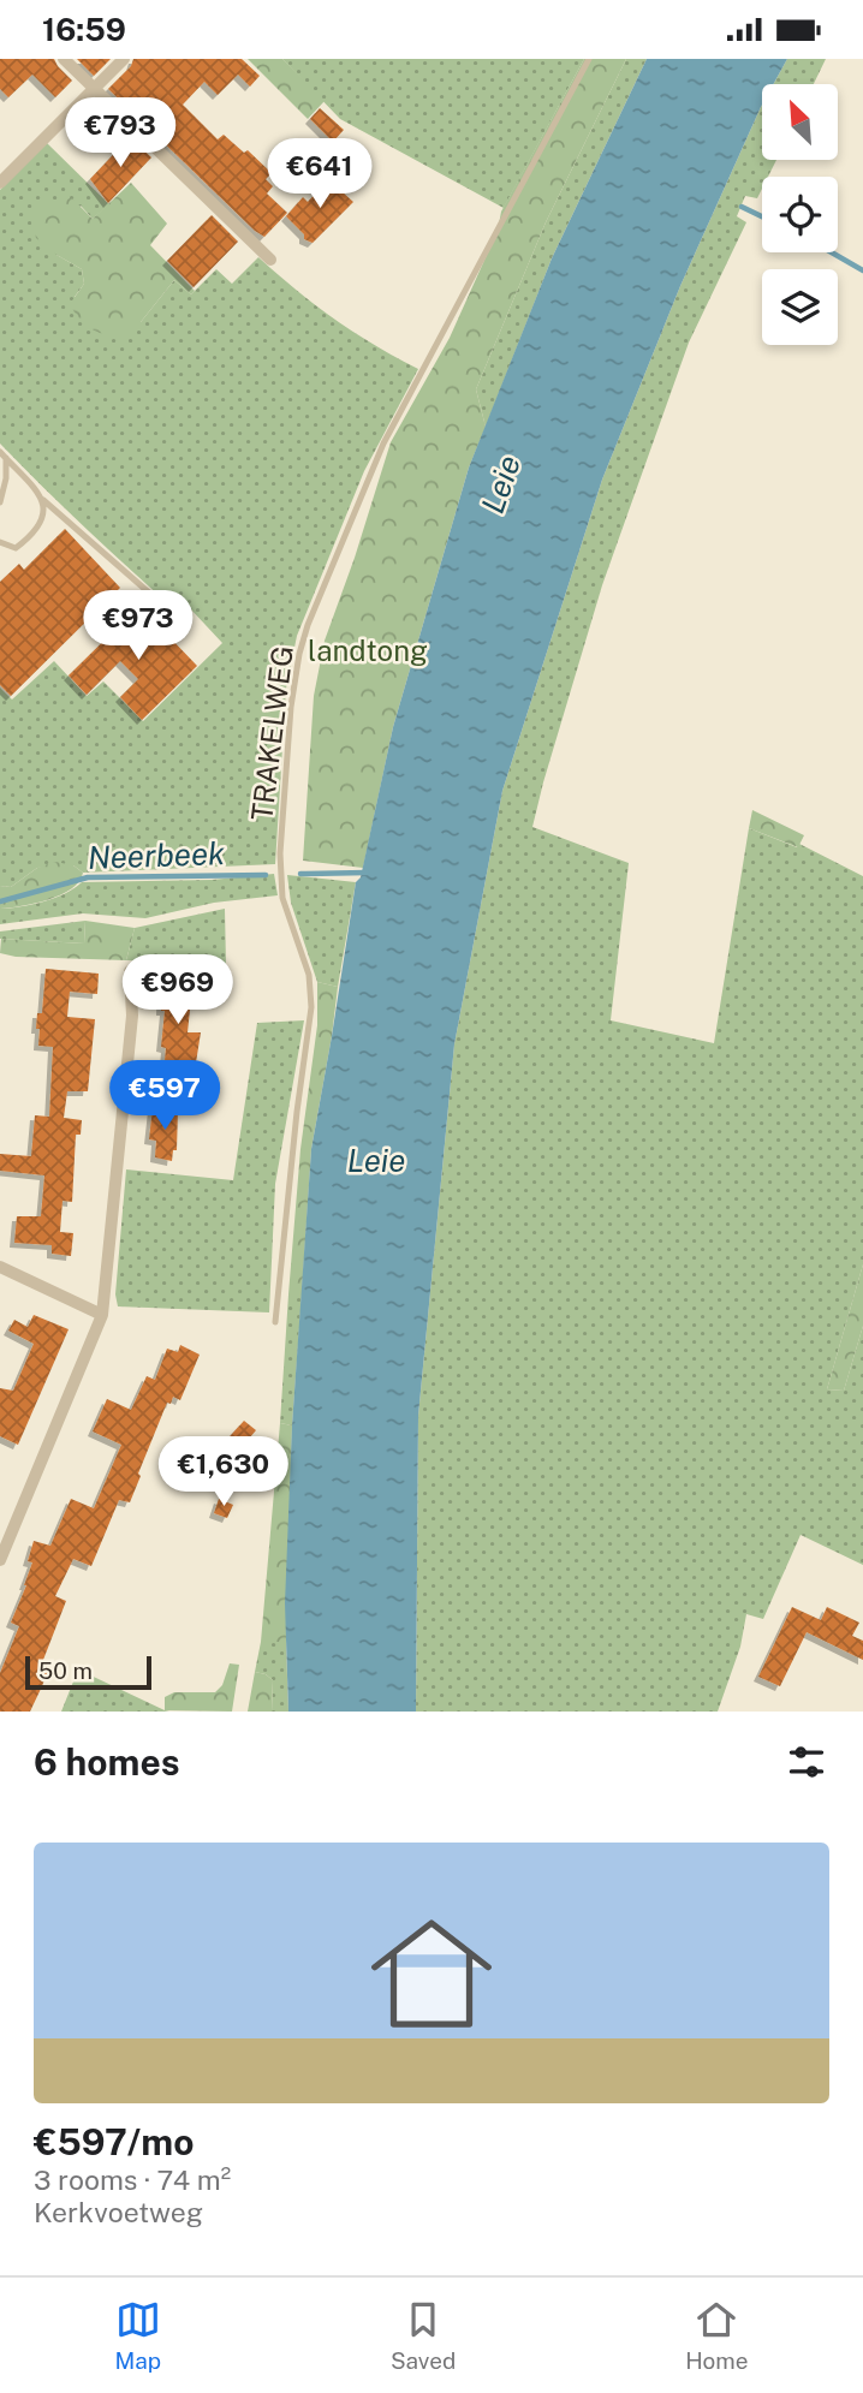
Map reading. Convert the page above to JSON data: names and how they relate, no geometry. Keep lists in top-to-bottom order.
{
  "streets": {
    "lane": ["TRAKELWEG"]
  },
  "water": ["Leie", "Neerbeek"],
  "parks": ["landtong"],
  "scale_bar": "50 m",
  "north": "top left",
  "page": {
    "status": "16:59",
    "price": [
      "€793",
      "€641",
      "€973",
      "€969",
      "€597",
      "€1,630"
    ],
    "scale": "50 m",
    "heading": "6 homes",
    "list": [
      {
        "name": "€597/mo",
        "note": "3 rooms · 74 m² · Kerkvoetweg"
      }
    ],
    "tabs": ["Map", "Saved", "Home"]
  }
}
